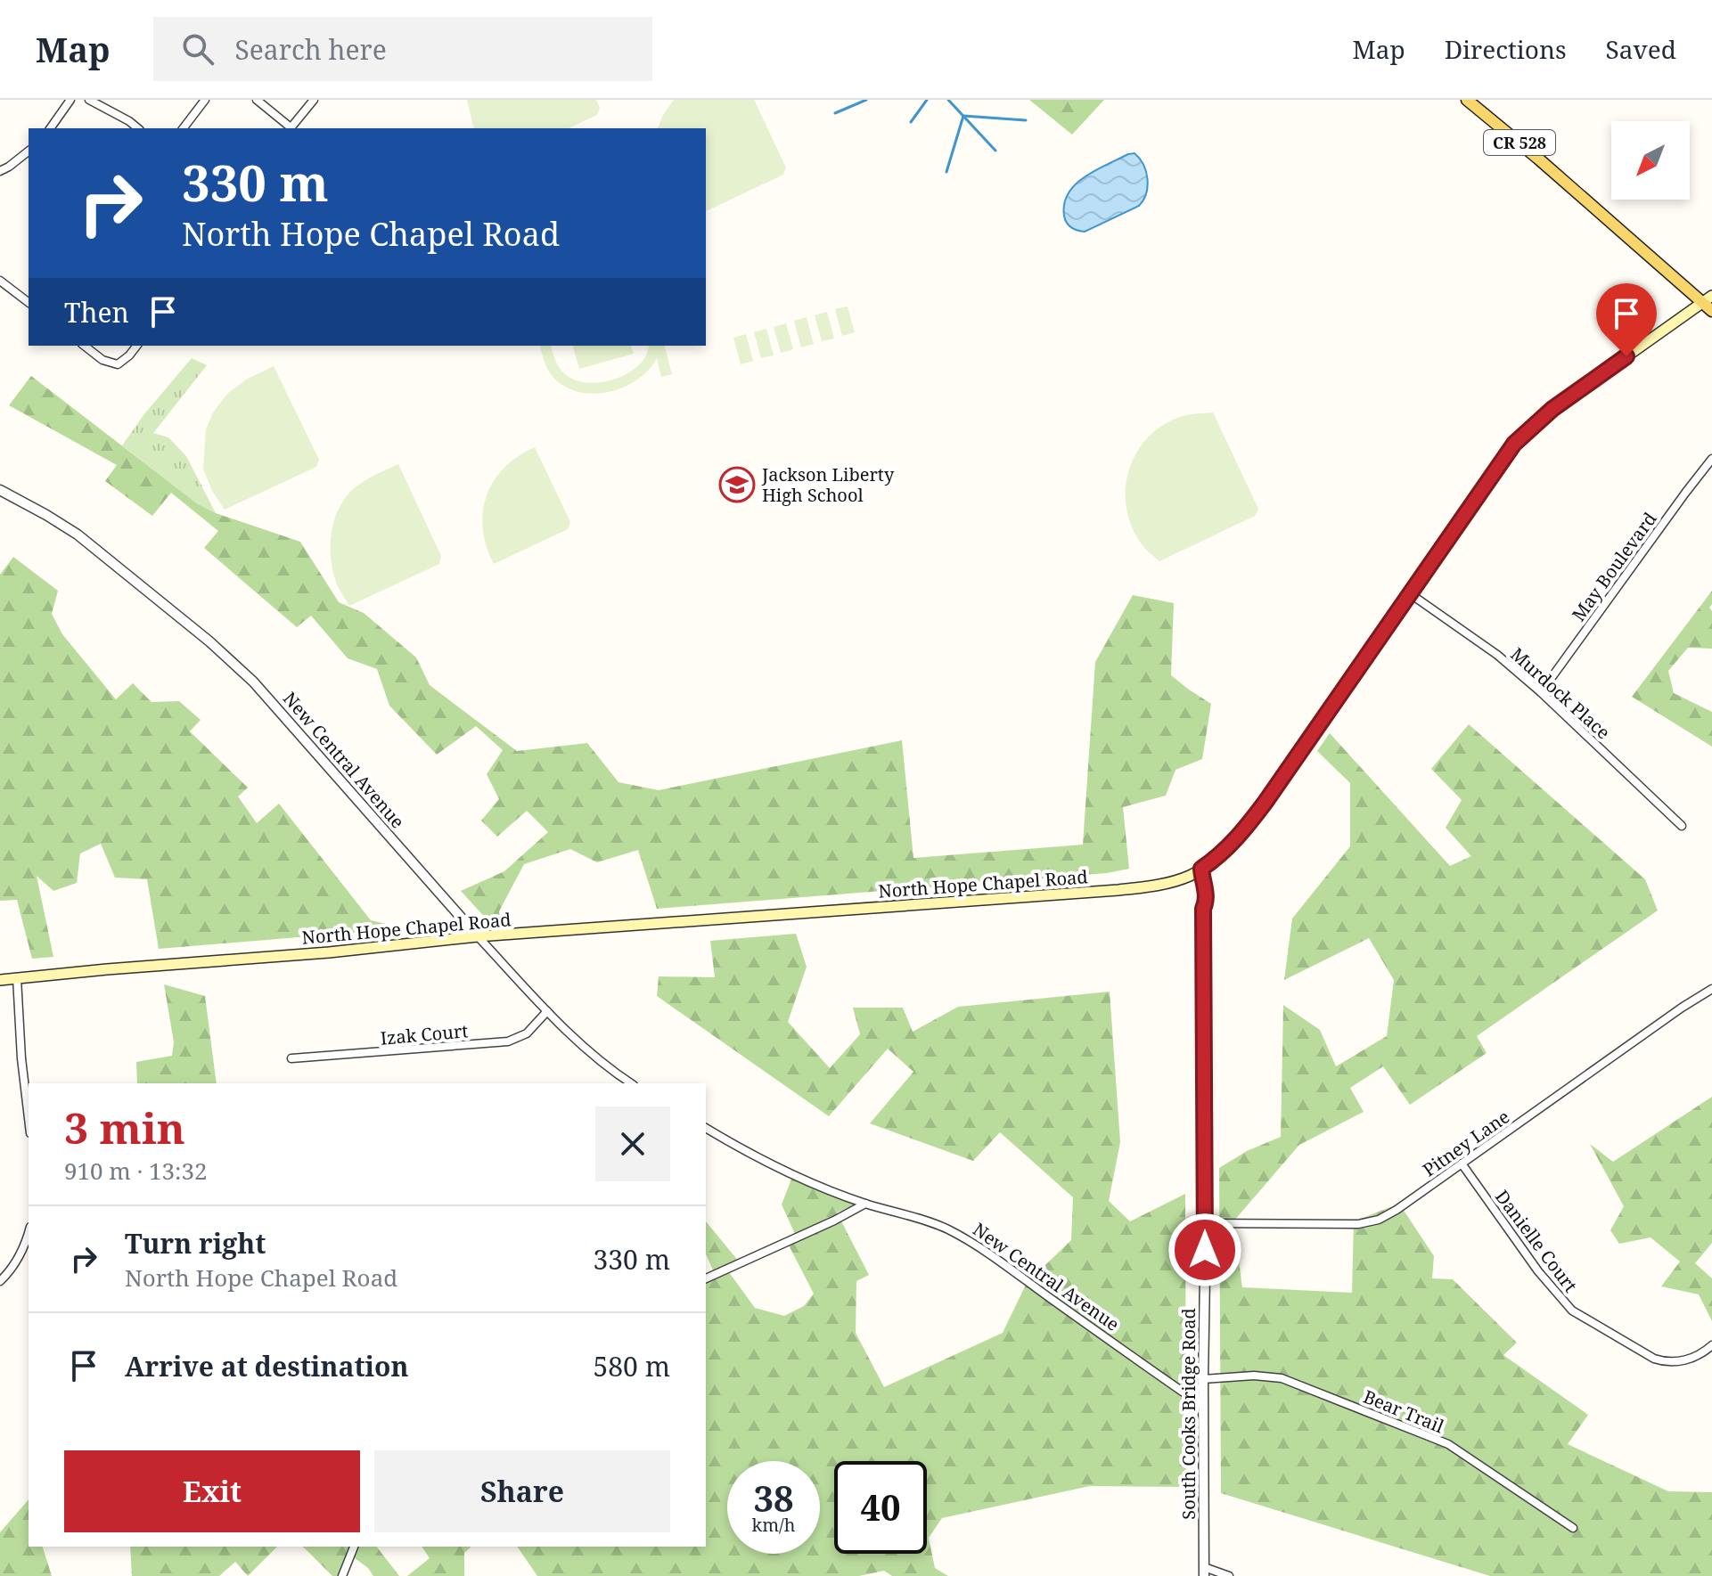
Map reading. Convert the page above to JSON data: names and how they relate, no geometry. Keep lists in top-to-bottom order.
{
  "streets": {
    "main road": ["CR 528", "North Hope Chapel Road"],
    "street": [
      "May Boulevard",
      "Murdock Place",
      "New Central Avenue",
      "Izak Court",
      "Pitney Lane",
      "Danielle Court",
      "Bear Trail",
      "South Cooks Bridge Road"
    ]
  },
  "crossings": [
    ["CR 528", "North Hope Chapel Road"],
    ["May Boulevard", "Murdock Place"],
    ["Murdock Place", "North Hope Chapel Road"],
    ["New Central Avenue", "North Hope Chapel Road"],
    ["New Central Avenue", "Izak Court"],
    ["New Central Avenue", "South Cooks Bridge Road"],
    ["North Hope Chapel Road", "South Cooks Bridge Road"],
    ["Pitney Lane", "Danielle Court"],
    ["Pitney Lane", "South Cooks Bridge Road"],
    ["Bear Trail", "South Cooks Bridge Road"]
  ],
  "places": {
    "school or university": ["Jackson Liberty High School"]
  },
  "north": "bottom left",
  "page": {
    "header": "Map",
    "search": "Search here",
    "nav": ["Map", "Directions", "Saved"],
    "turn": ["330 m", "North Hope Chapel Road"],
    "then": "Then",
    "heading": ["3 min", "910 m · 13:32"],
    "list": [
      {
        "name": "Turn right",
        "note": "North Hope Chapel Road",
        "value": "330 m"
      },
      {
        "name": "Arrive at destination",
        "value": "580 m"
      }
    ],
    "buttons": ["Exit", "Share"],
    "speed": "38 km/h",
    "limit": "40"
  }
}
